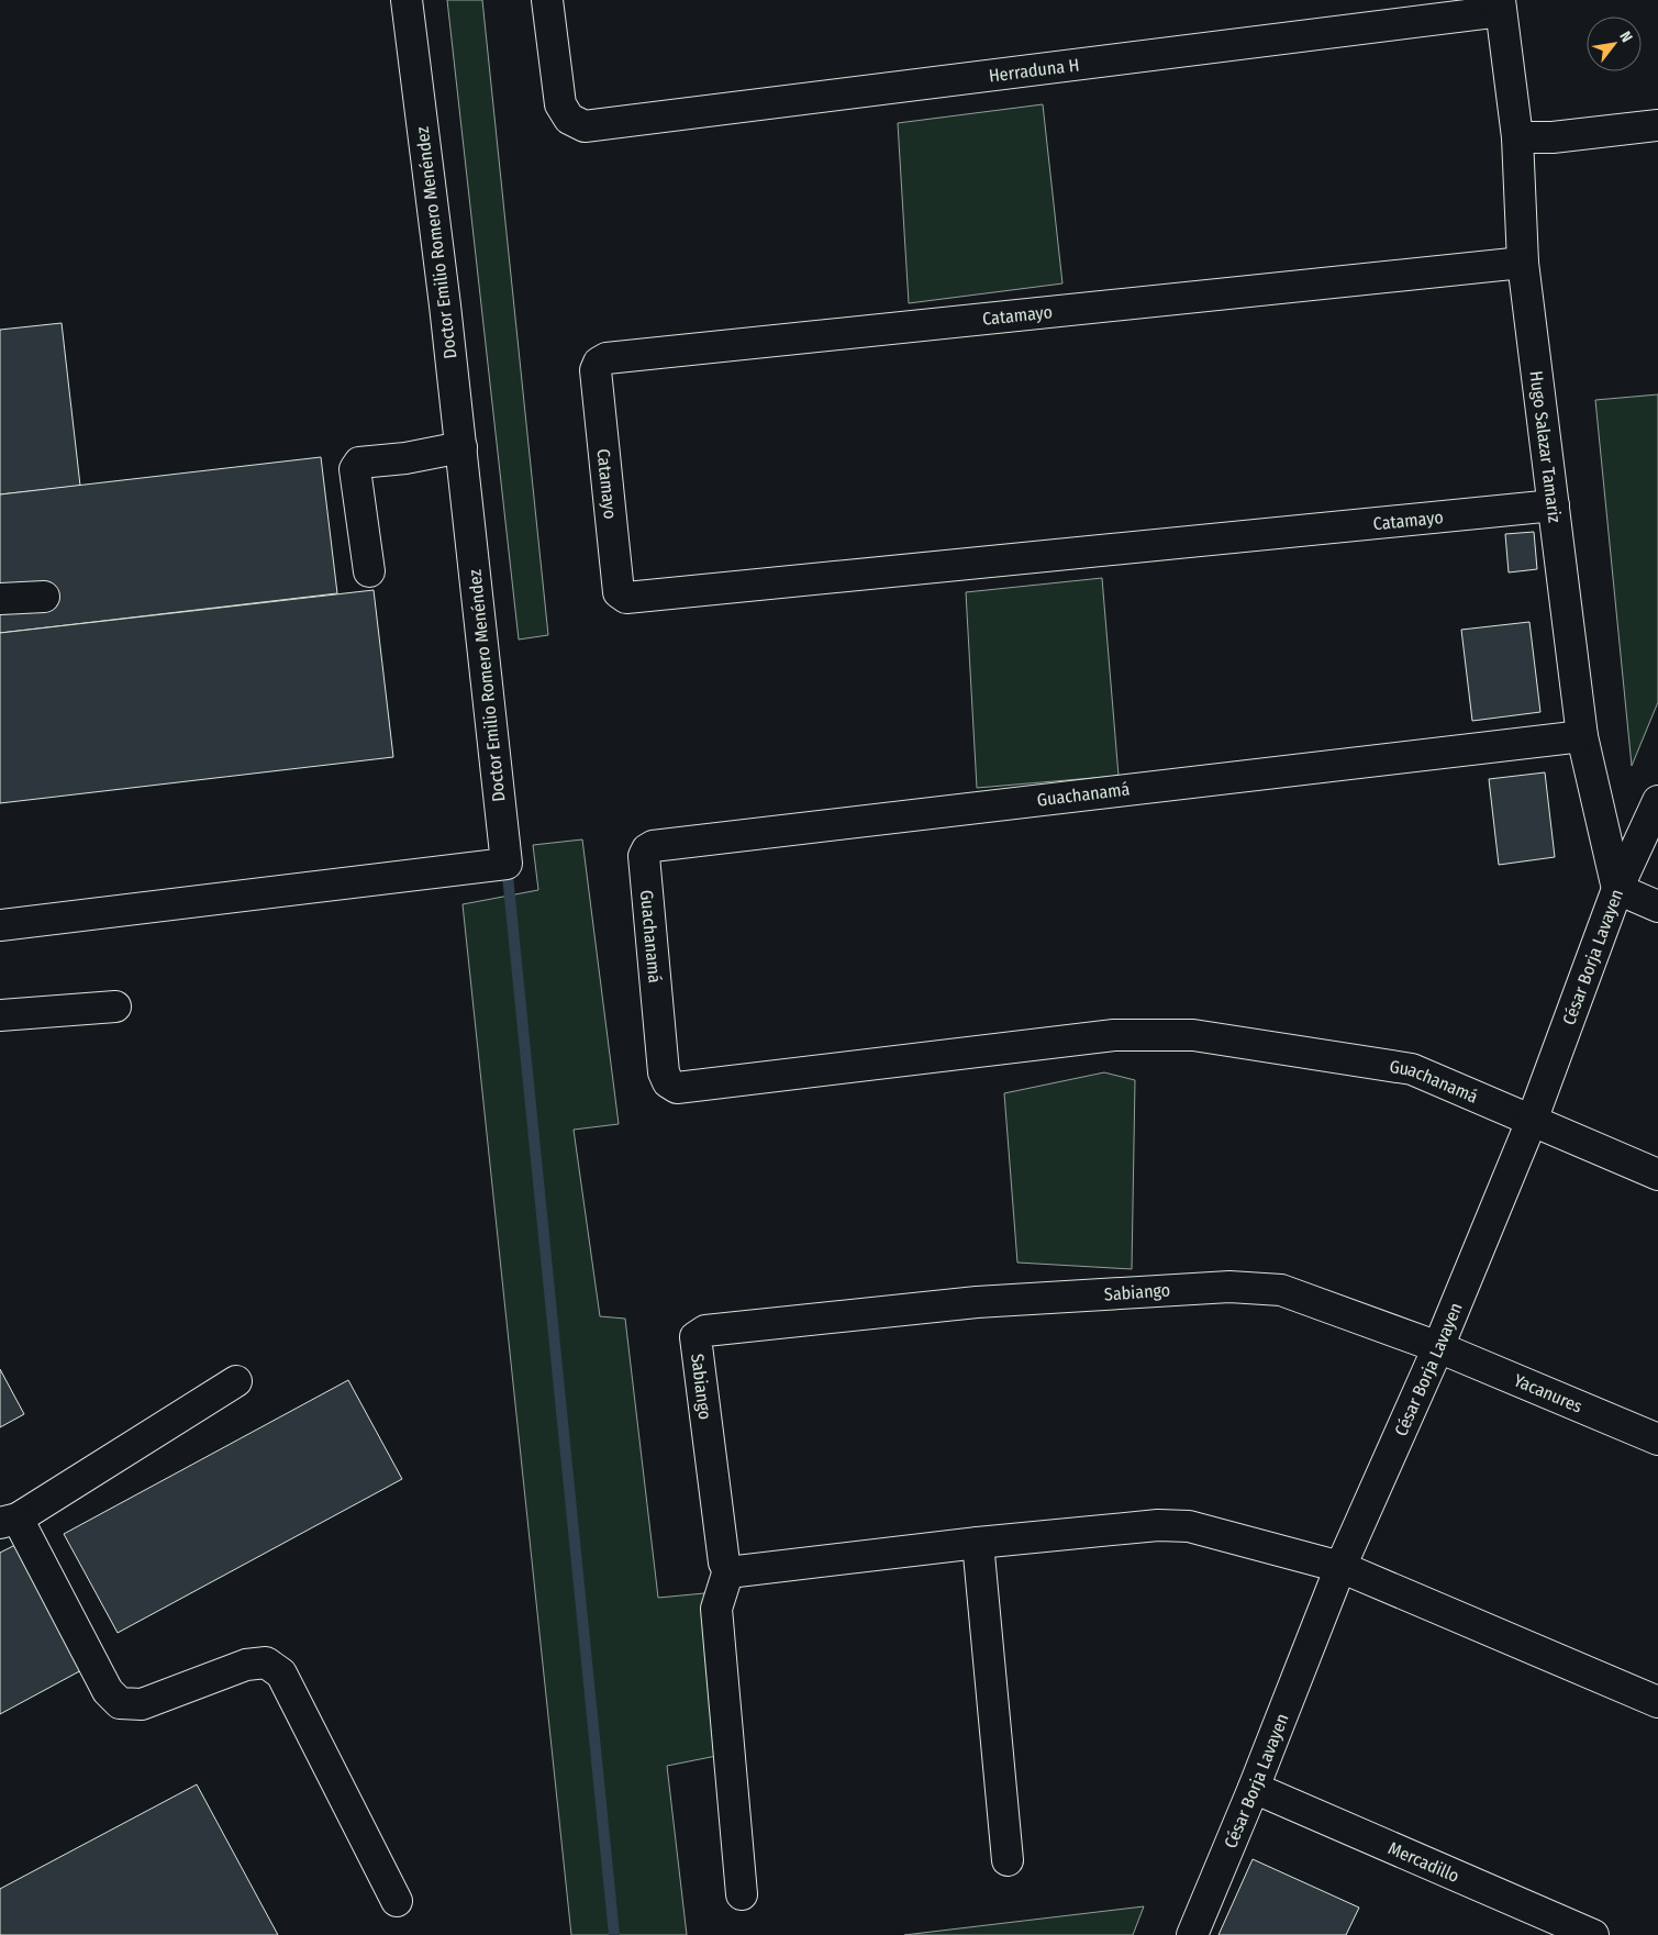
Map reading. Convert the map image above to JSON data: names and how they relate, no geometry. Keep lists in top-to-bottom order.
{
  "streets": {
    "street": [
      "Herraduna H",
      "Doctor Emilio Romero Menéndez",
      "Catamayo",
      "Hugo Salazar Tamariz",
      "Guachanamá",
      "César Borja Lavayen",
      "Sabiango",
      "Yacanures",
      "Mercadillo"
    ]
  },
  "crossings": [
    ["Herraduna H", "Hugo Salazar Tamariz"],
    ["Catamayo", "Hugo Salazar Tamariz"],
    ["Hugo Salazar Tamariz", "Guachanamá"],
    ["Hugo Salazar Tamariz", "César Borja Lavayen"],
    ["Guachanamá", "César Borja Lavayen"],
    ["César Borja Lavayen", "Sabiango"],
    ["César Borja Lavayen", "Yacanures"],
    ["César Borja Lavayen", "Mercadillo"],
    ["Sabiango", "Yacanures"]
  ],
  "north": "top right"
}
